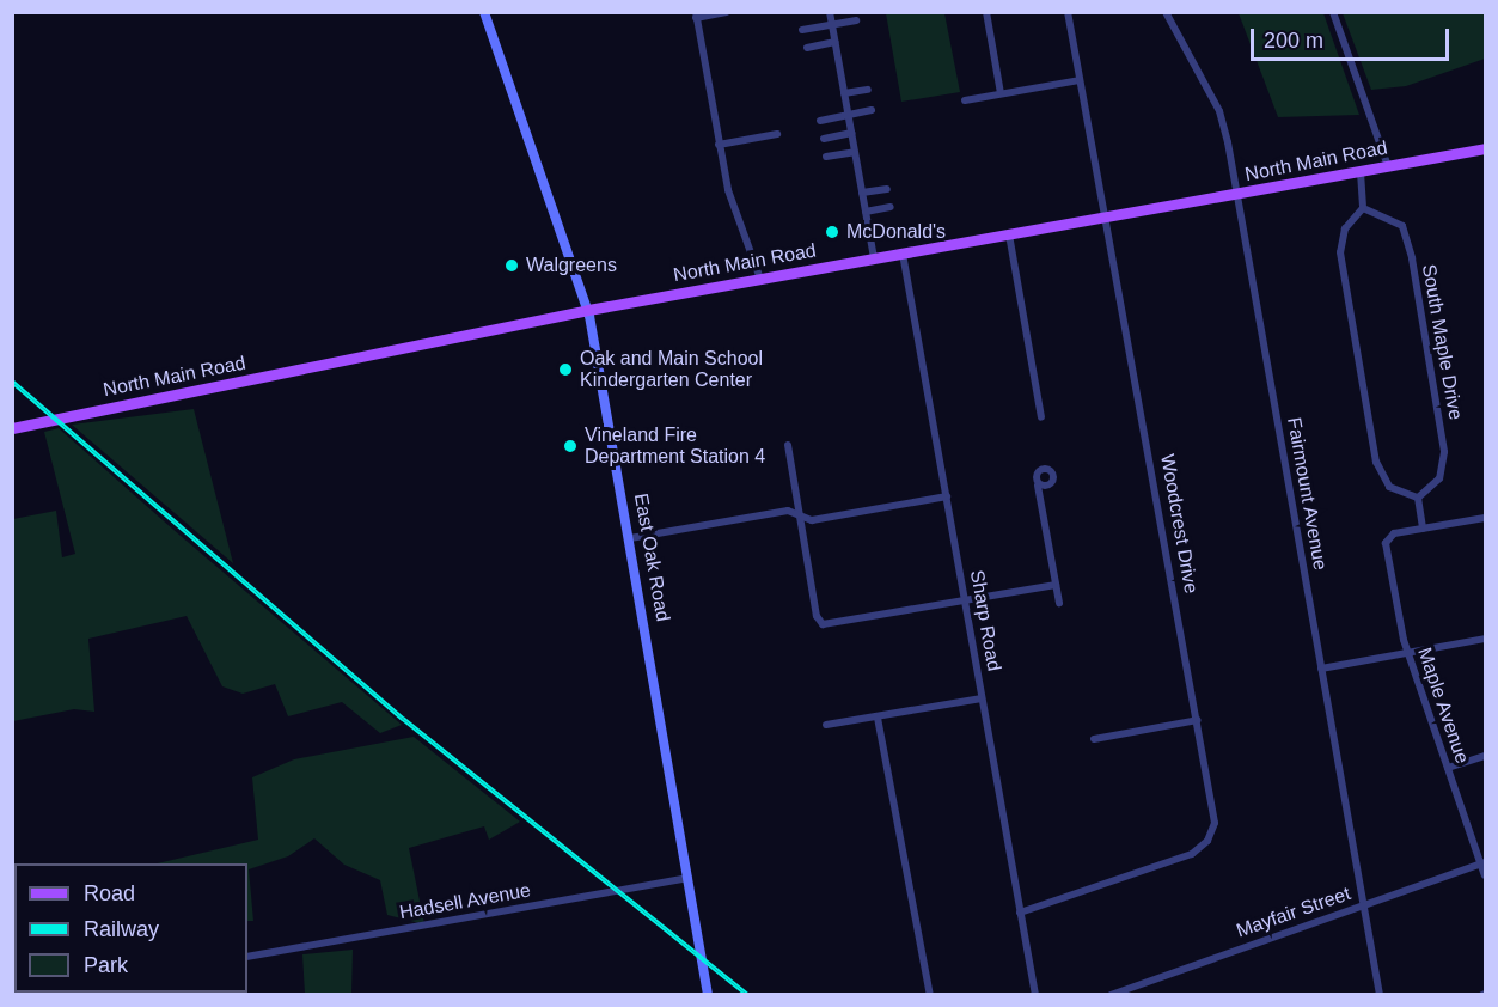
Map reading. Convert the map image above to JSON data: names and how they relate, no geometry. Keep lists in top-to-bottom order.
{
  "streets": {
    "main road": ["North Main Road"],
    "street": [
      "South Maple Drive",
      "Fairmount Avenue",
      "Woodcrest Drive",
      "East Oak Road",
      "Sharp Road",
      "Maple Avenue",
      "Hadsell Avenue",
      "Mayfair Street"
    ]
  },
  "crossings": [
    ["North Main Road", "Fairmount Avenue"],
    ["North Main Road", "Woodcrest Drive"],
    ["North Main Road", "East Oak Road"],
    ["North Main Road", "Sharp Road"],
    ["Fairmount Avenue", "Mayfair Street"],
    ["Woodcrest Drive", "Sharp Road"],
    ["East Oak Road", "Hadsell Avenue"],
    ["Maple Avenue", "Mayfair Street"]
  ],
  "places": [
    "McDonald's",
    "Walgreens",
    "Oak and Main School Kindergarten Center",
    "Vineland Fire Department Station 4"
  ],
  "legend": ["Road", "Railway", "Park"],
  "scale_bar": "200 m"
}
